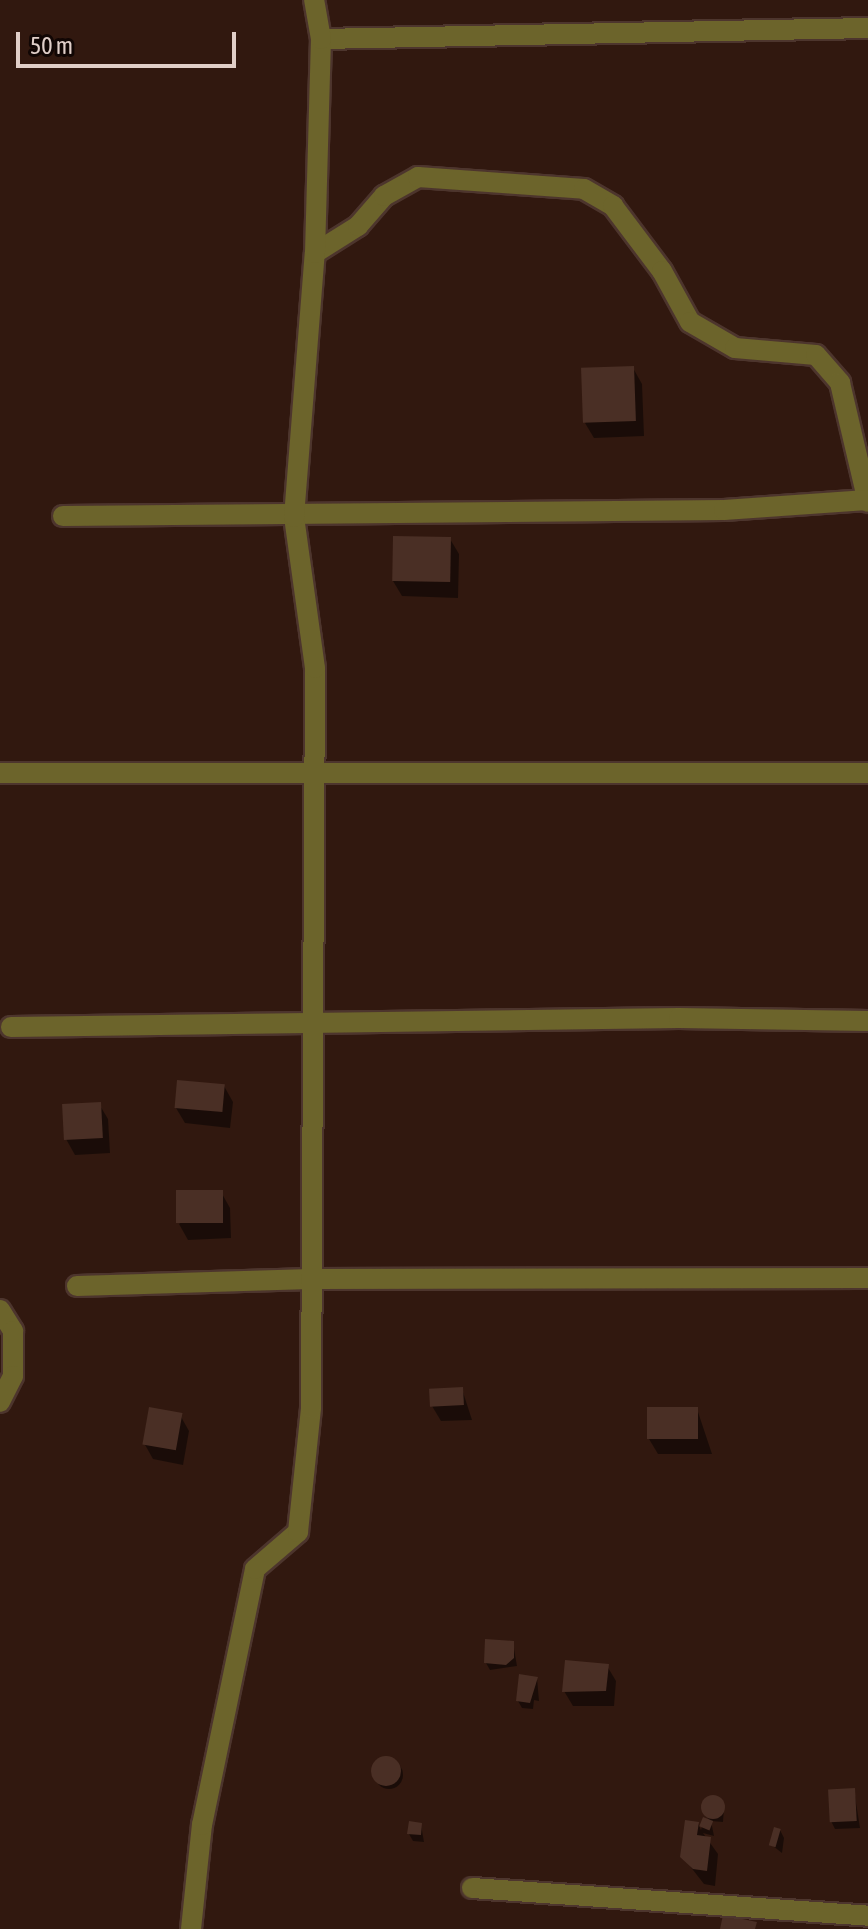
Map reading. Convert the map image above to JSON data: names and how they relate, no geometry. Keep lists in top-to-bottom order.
{
  "scale_bar": "50 m"
}
